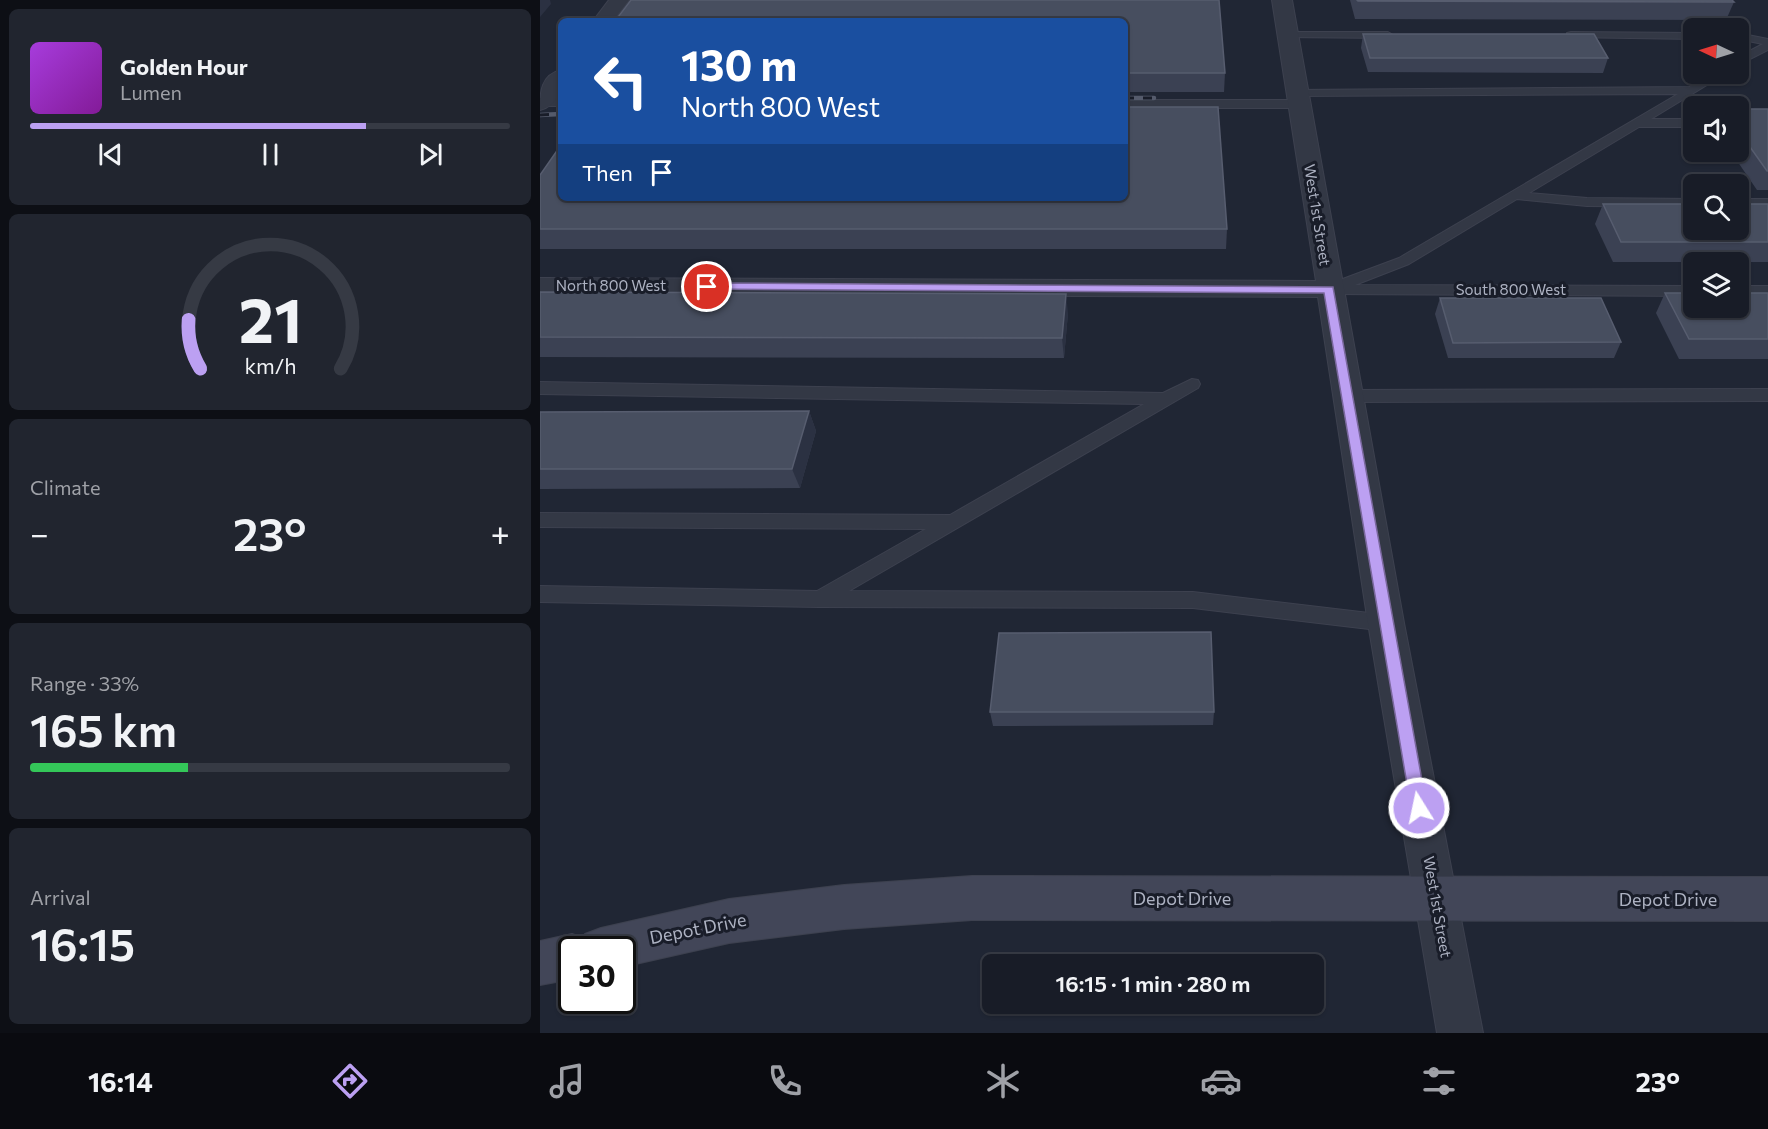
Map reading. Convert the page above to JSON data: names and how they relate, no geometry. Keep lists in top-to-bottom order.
{
  "streets": {
    "main road": ["Depot Drive"],
    "street": ["West 1st Street", "North 800 West"],
    "lane": ["South 800 West"]
  },
  "crossings": [
    ["West 1st Street", "North 800 West"],
    ["West 1st Street", "South 800 West"],
    ["West 1st Street", "Depot Drive"],
    ["North 800 West", "South 800 West"]
  ],
  "north": "left",
  "page": {
    "turn": ["130 m", "North 800 West"],
    "song": ["Golden Hour", "Lumen"],
    "then": "Then",
    "tile": [
      "Climate",
      ["Range · 33%", "165 km"],
      ["Arrival", "16:15"]
    ],
    "heat": ["−", "23°", "+"],
    "limit": "30",
    "trip": "16:15 · 1 min · 280 m",
    "tabs": ["16:14", "23°"],
    "gauge": ["21", "km/h"]
  }
}
